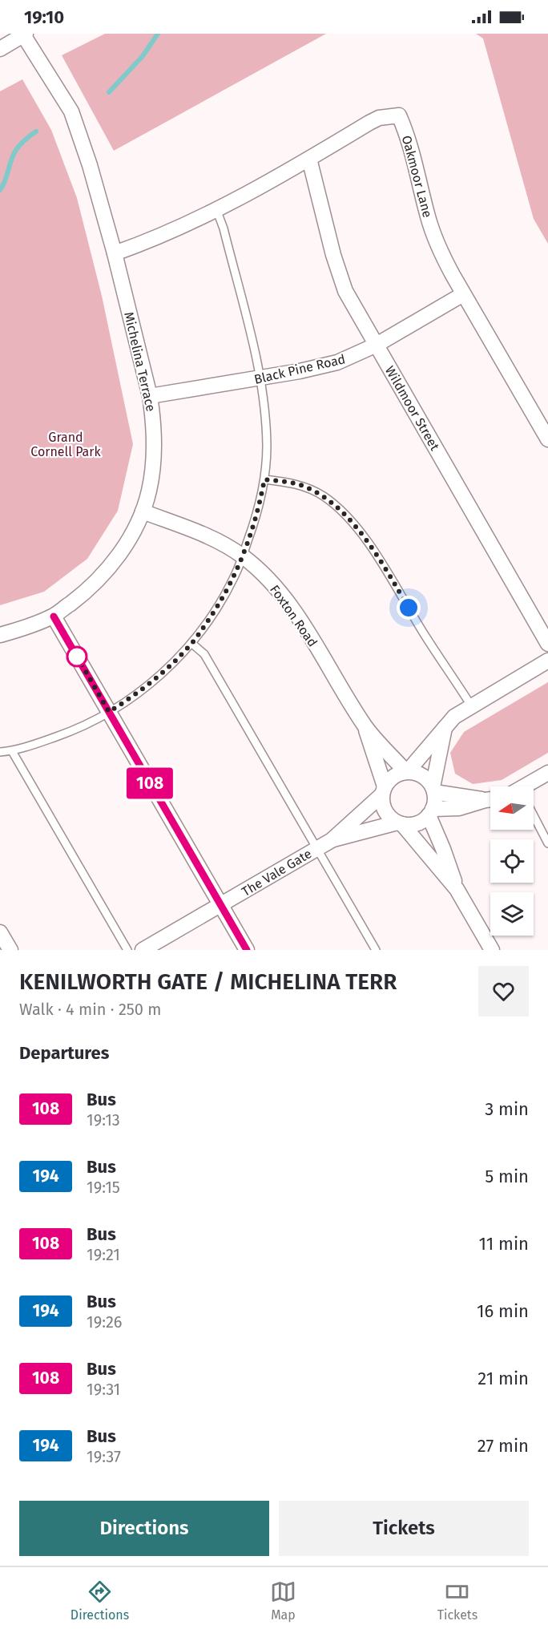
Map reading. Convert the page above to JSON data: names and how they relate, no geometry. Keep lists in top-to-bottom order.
{
  "streets": {
    "street": [
      "Oakmoor Lane",
      "Michelina Terrace",
      "Black Pine Road",
      "Wildmoor Street",
      "Foxton Road",
      "The Vale Gate"
    ]
  },
  "crossings": [
    ["Oakmoor Lane", "Michelina Terrace"],
    ["Oakmoor Lane", "Black Pine Road"],
    ["Oakmoor Lane", "Wildmoor Street"],
    ["Michelina Terrace", "Black Pine Road"],
    ["Michelina Terrace", "Foxton Road"],
    ["Black Pine Road", "Wildmoor Street"],
    ["Foxton Road", "The Vale Gate"]
  ],
  "parks": ["Grand Cornell Park"],
  "lines": ["bus line 108"],
  "north": "left",
  "page": {
    "status": "19:10",
    "on_map": "108",
    "heading": [
      ["KENILWORTH GATE / MICHELINA TERR", "Walk · 4 min · 250 m"],
      "Departures"
    ],
    "list": [
      {
        "mark": "108",
        "name": "Bus",
        "note": "19:13",
        "value": "3 min"
      },
      {
        "mark": "194",
        "name": "Bus",
        "note": "19:15",
        "value": "5 min"
      },
      {
        "mark": "108",
        "name": "Bus",
        "note": "19:21",
        "value": "11 min"
      },
      {
        "mark": "194",
        "name": "Bus",
        "note": "19:26",
        "value": "16 min"
      },
      {
        "mark": "108",
        "name": "Bus",
        "note": "19:31",
        "value": "21 min"
      },
      {
        "mark": "194",
        "name": "Bus",
        "note": "19:37",
        "value": "27 min"
      }
    ],
    "buttons": ["Directions", "Tickets"],
    "tabs": ["Directions", "Map", "Tickets"]
  }
}
